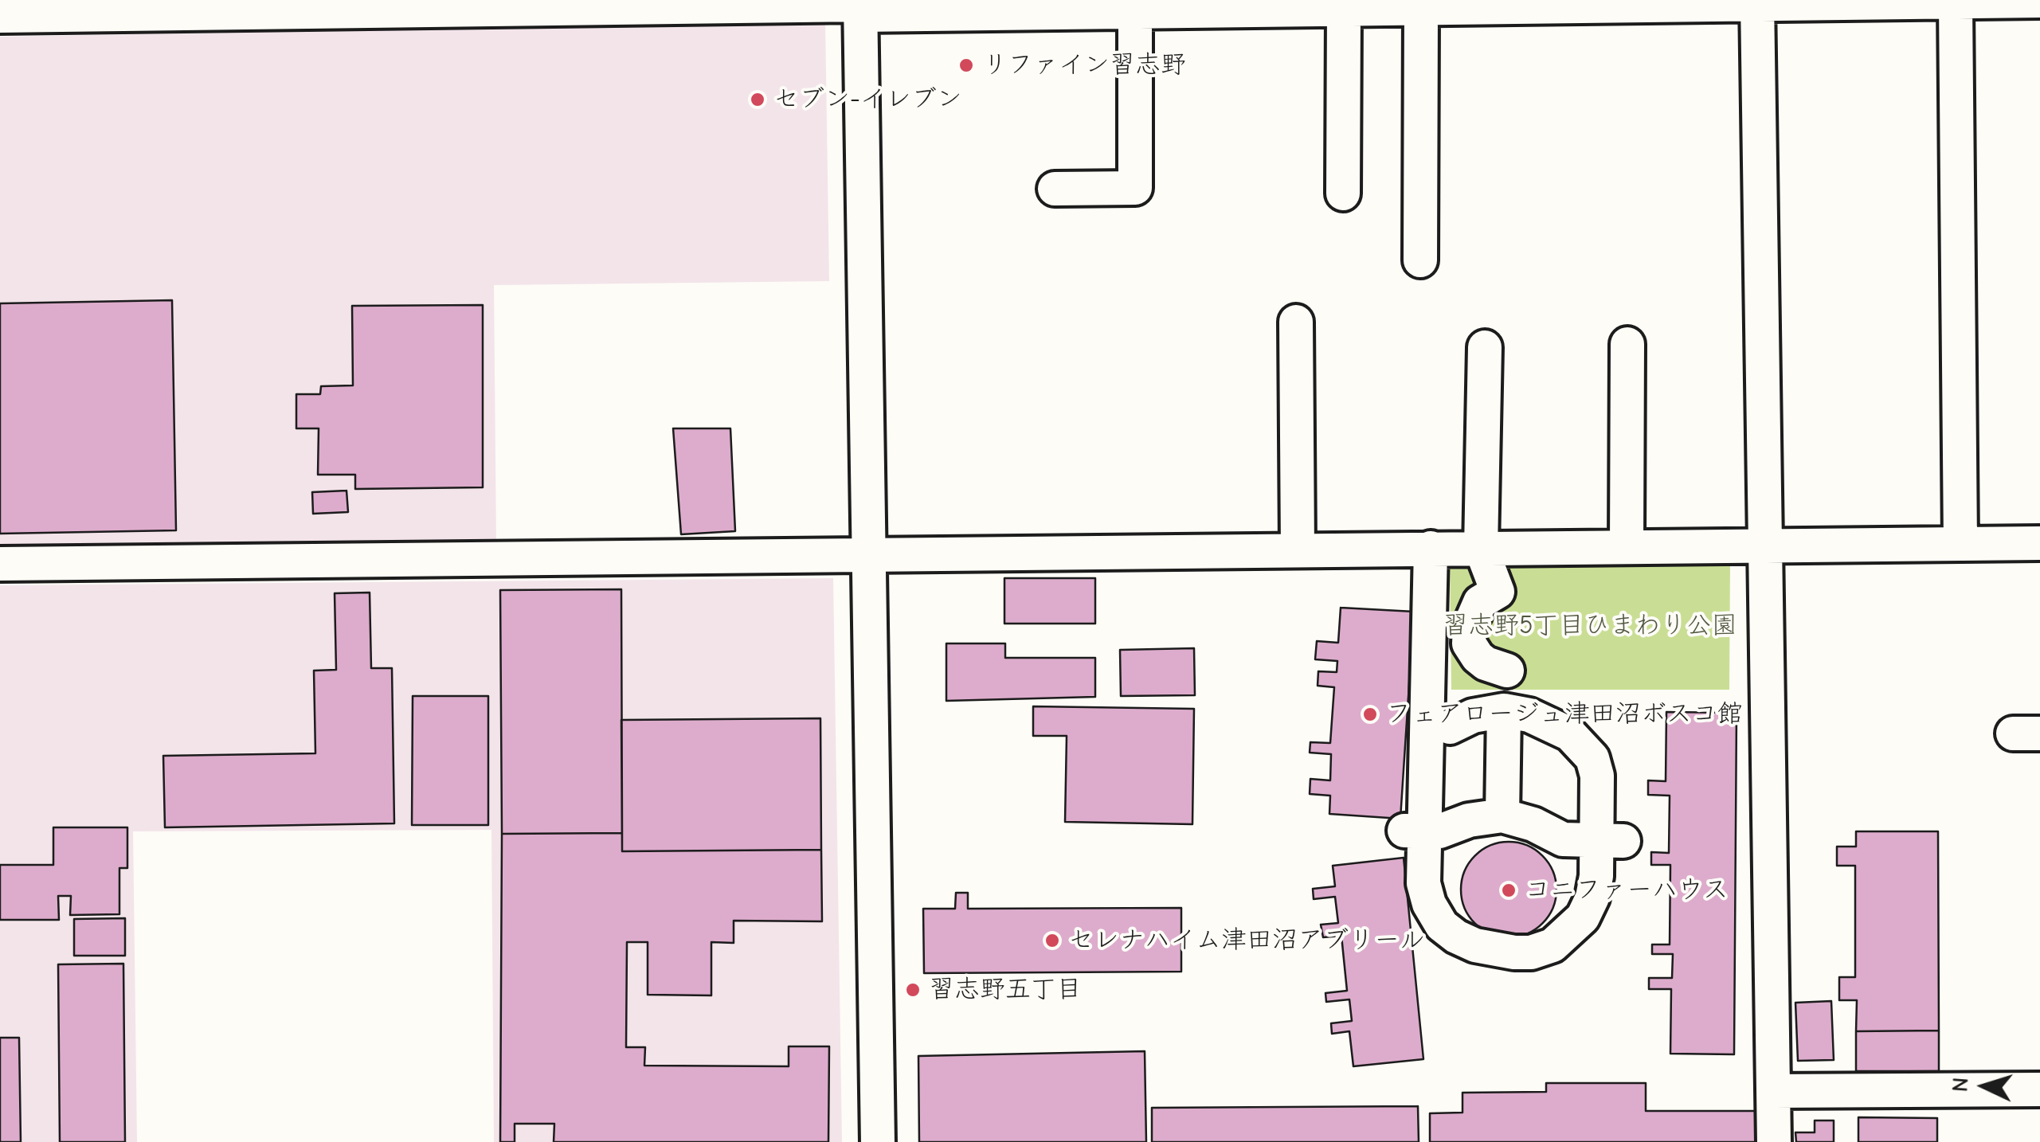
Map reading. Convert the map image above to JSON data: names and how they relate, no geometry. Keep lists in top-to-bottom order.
{
  "parks": ["習志野5丁目ひまわり公園"],
  "places": [
    "リファイン習志野",
    "セブン-イレブン",
    "フェアロージュ津田沼ボスコ館",
    "コニファーハウス",
    "セレナハイム津田沼アブリール",
    "習志野五丁目"
  ],
  "north": "left"
}
